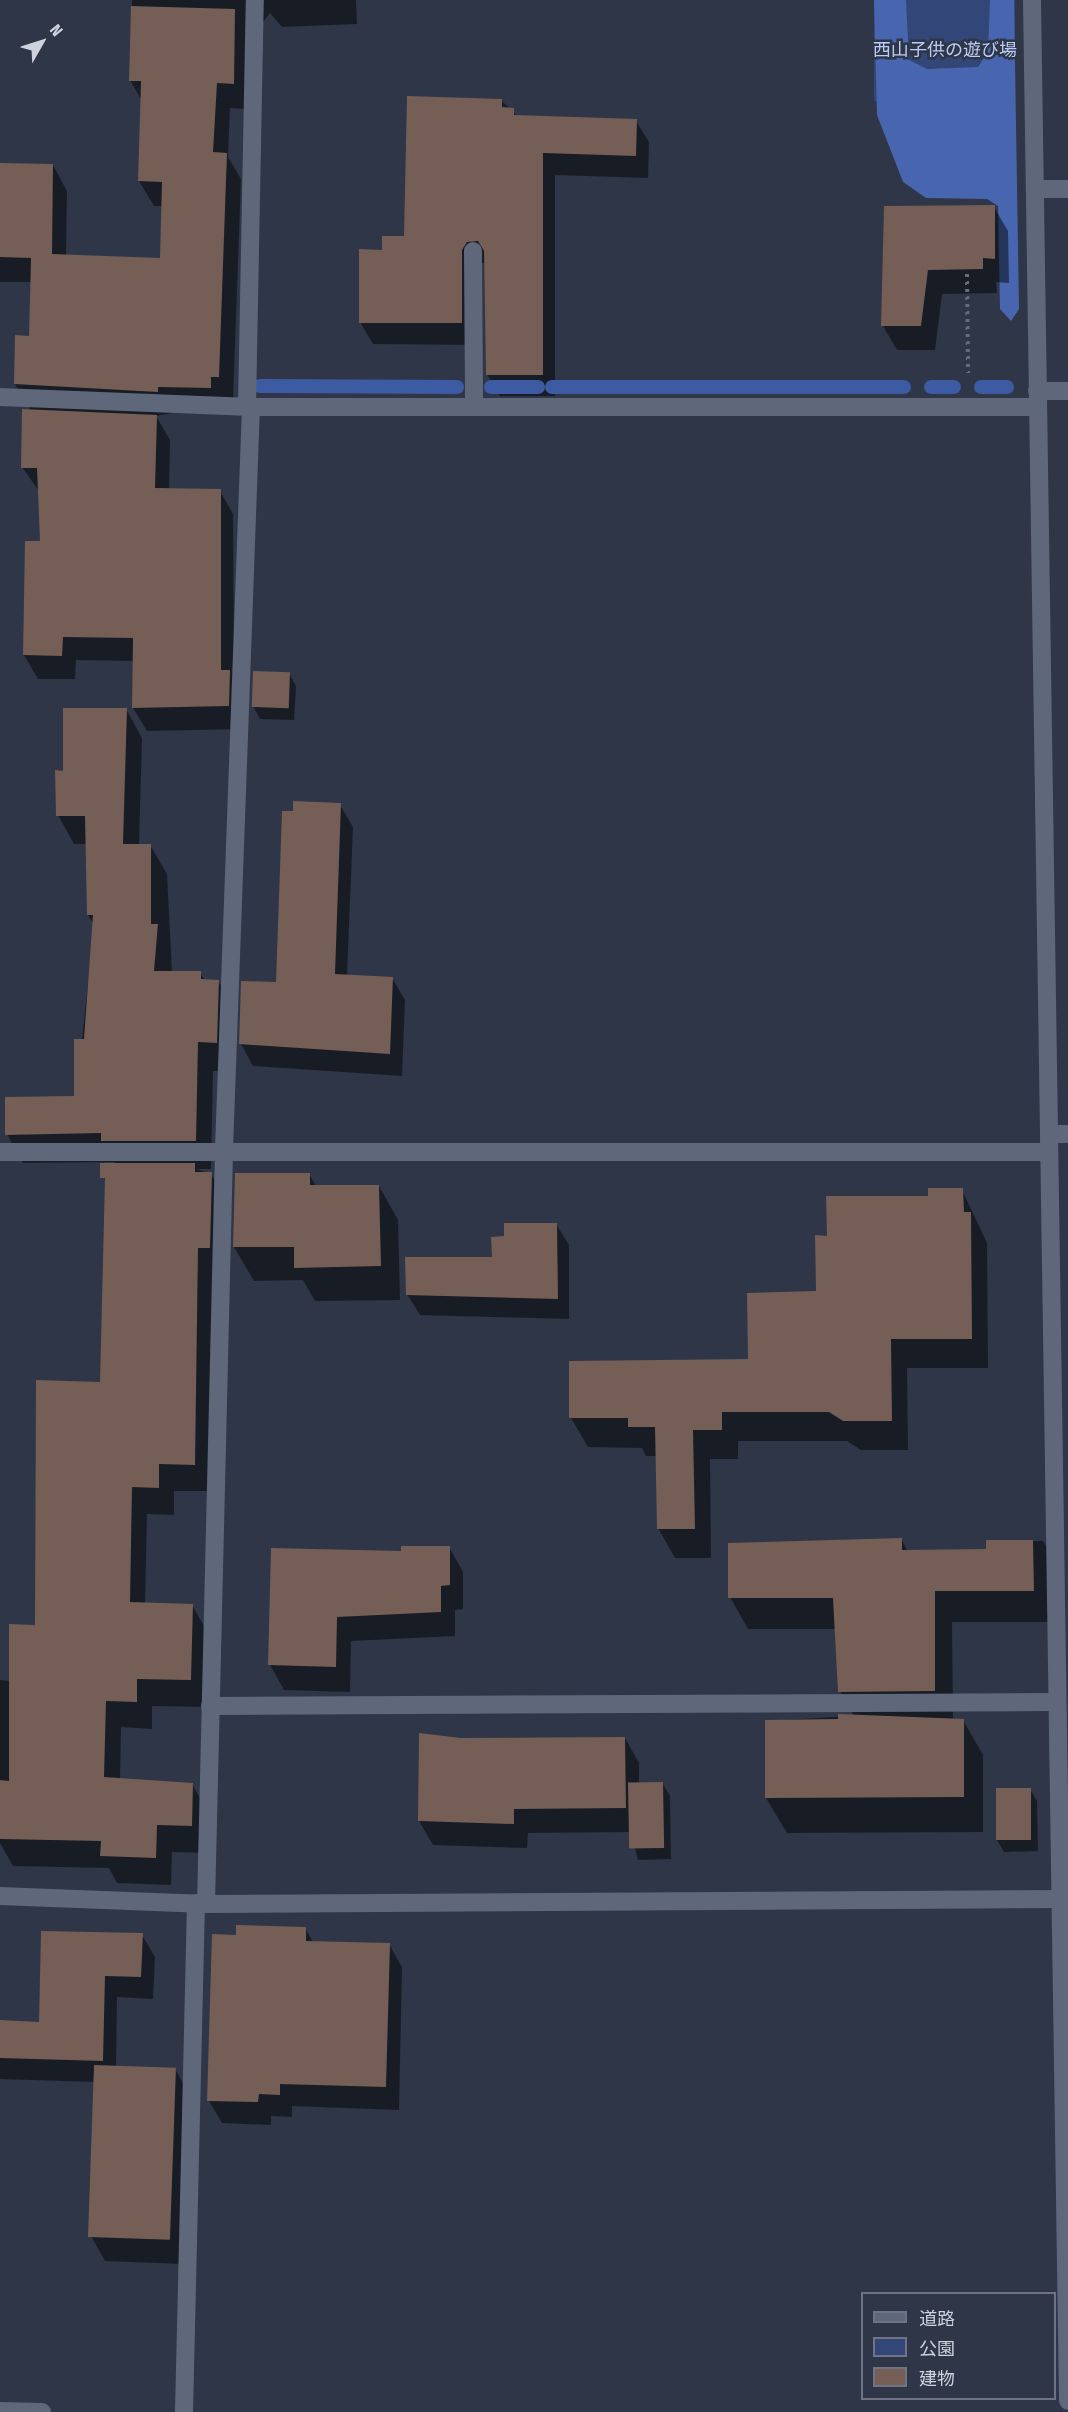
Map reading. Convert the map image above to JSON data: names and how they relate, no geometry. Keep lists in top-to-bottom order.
{
  "parks": ["西山子供の遊び場"],
  "legend": ["道路", "公園", "建物"],
  "north": "top right"
}
